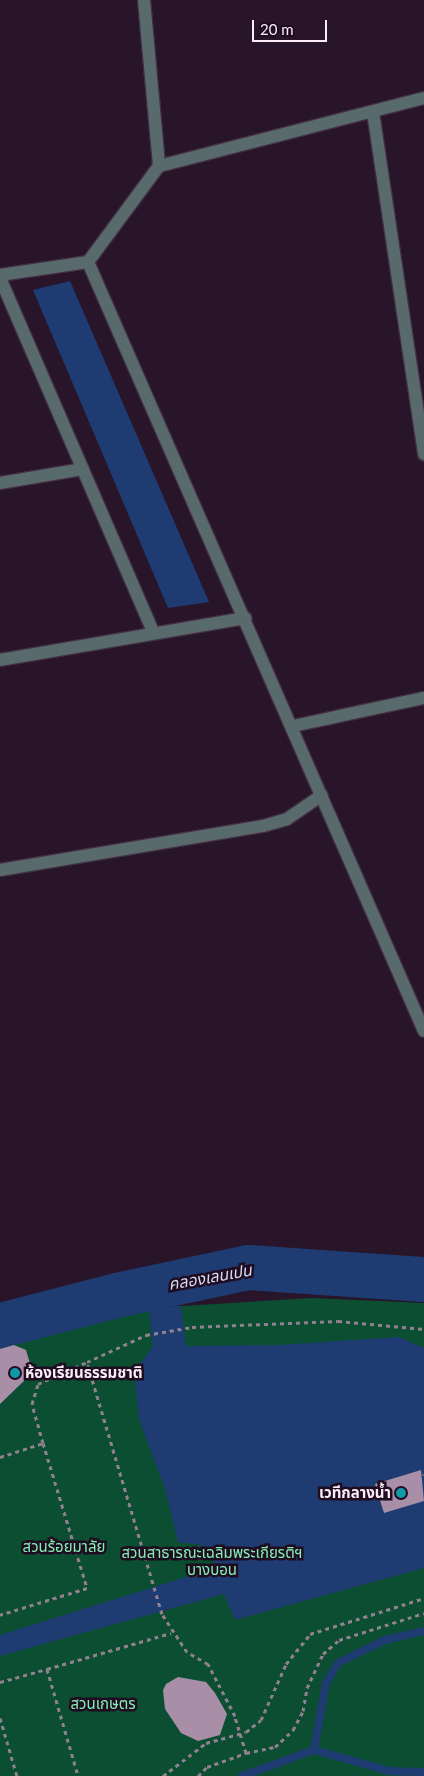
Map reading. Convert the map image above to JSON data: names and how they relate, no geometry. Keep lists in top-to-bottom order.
{
  "water": ["คลองเลนเปน"],
  "parks": ["สวนร้อยมาลัย", "สวนสาธารณะเฉลิมพระเกียรติฯ บางบอน", "สวนเกษตร"],
  "places": ["ห้องเรียนธรรมชาติ", "เวทีกลางน้ำ"],
  "scale_bar": "20 m"
}
